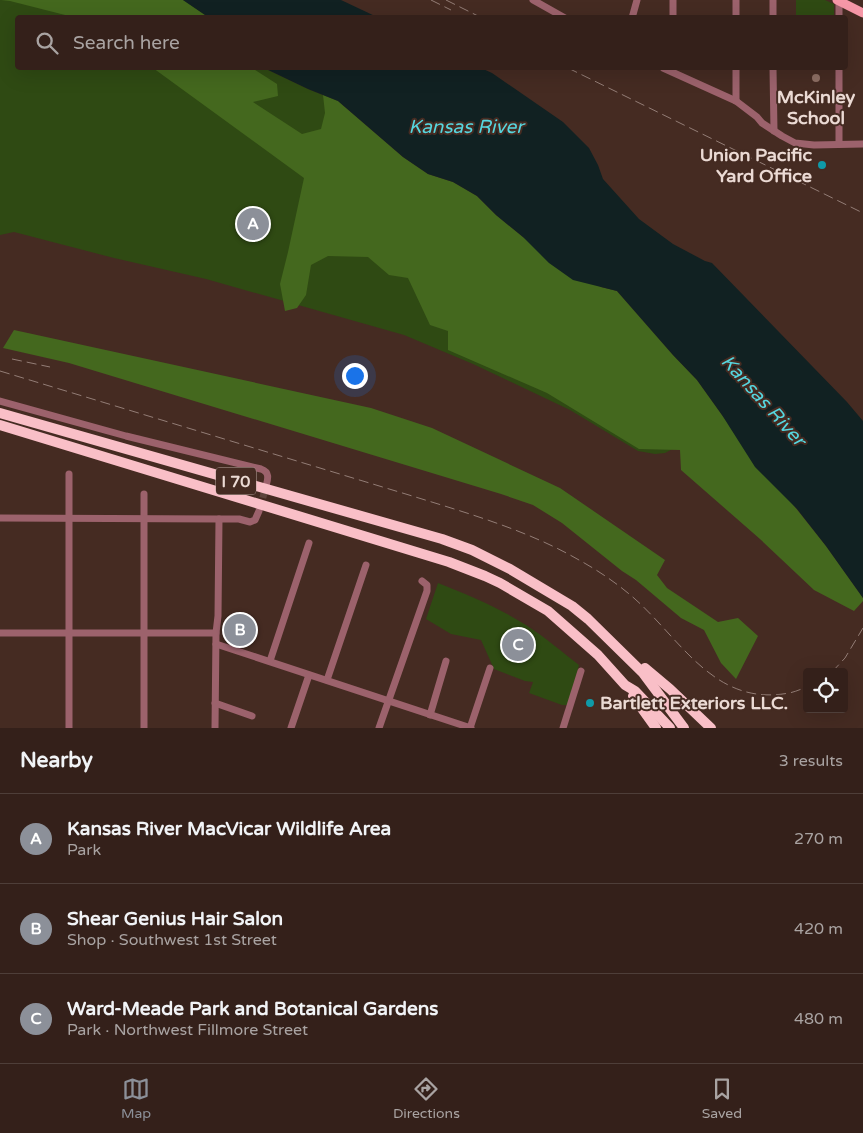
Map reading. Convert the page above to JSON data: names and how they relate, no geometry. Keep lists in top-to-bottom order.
{
  "streets": {
    "highway": ["I 70"]
  },
  "water": ["Kansas River"],
  "places": ["McKinley School", "Union Pacific Yard Office", "Bartlett Exteriors LLC."],
  "page": {
    "search": "Search here",
    "pins": ["A", "B", "C"],
    "heading": ["Nearby", "3 results"],
    "list": [
      {
        "mark": "A",
        "name": "Kansas River MacVicar Wildlife Area",
        "note": "Park",
        "value": "270 m"
      },
      {
        "mark": "B",
        "name": "Shear Genius Hair Salon",
        "note": "Shop · Southwest 1st Street",
        "value": "420 m"
      },
      {
        "mark": "C",
        "name": "Ward-Meade Park and Botanical Gardens",
        "note": "Park · Northwest Fillmore Street",
        "value": "480 m"
      }
    ],
    "nav": ["Map", "Directions", "Saved"]
  }
}
